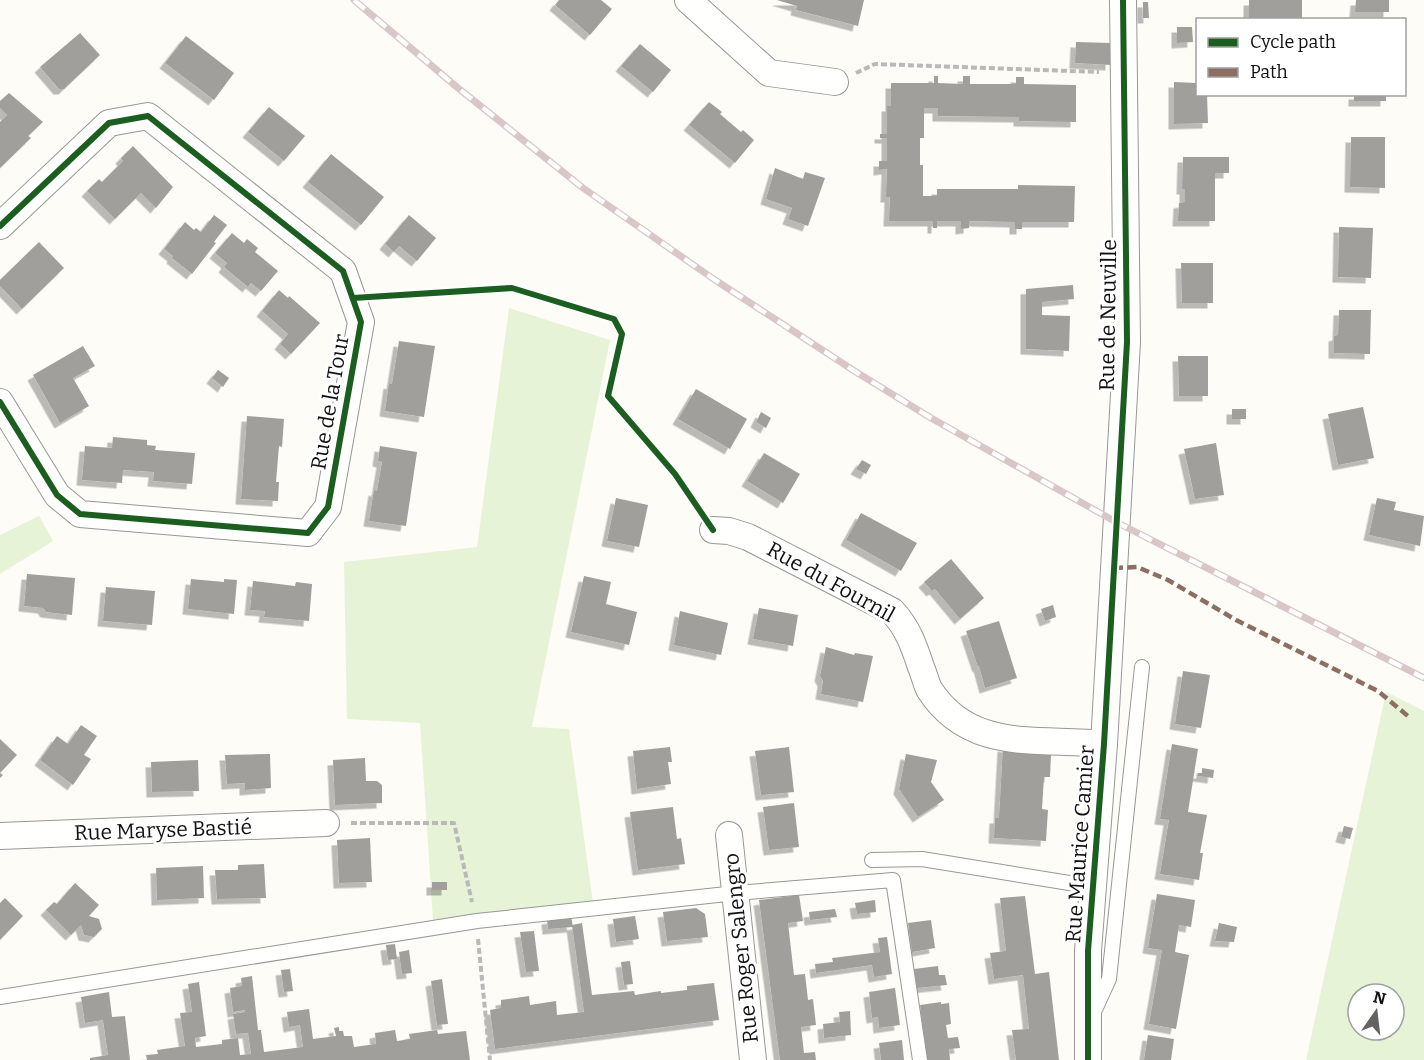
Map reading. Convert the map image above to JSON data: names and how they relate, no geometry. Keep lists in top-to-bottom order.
{
  "streets": {
    "street": [
      "Rue de Neuville",
      "Rue de la Tour",
      "Rue du Fournil",
      "Rue Maryse Bastié",
      "Rue Maurice Camier",
      "Rue Roger Salengro"
    ]
  },
  "crossings": [
    ["Rue de Neuville", "Rue Maurice Camier"],
    ["Rue du Fournil", "Rue Maurice Camier"]
  ],
  "legend": ["Cycle path", "Path"],
  "north": "top"
}
